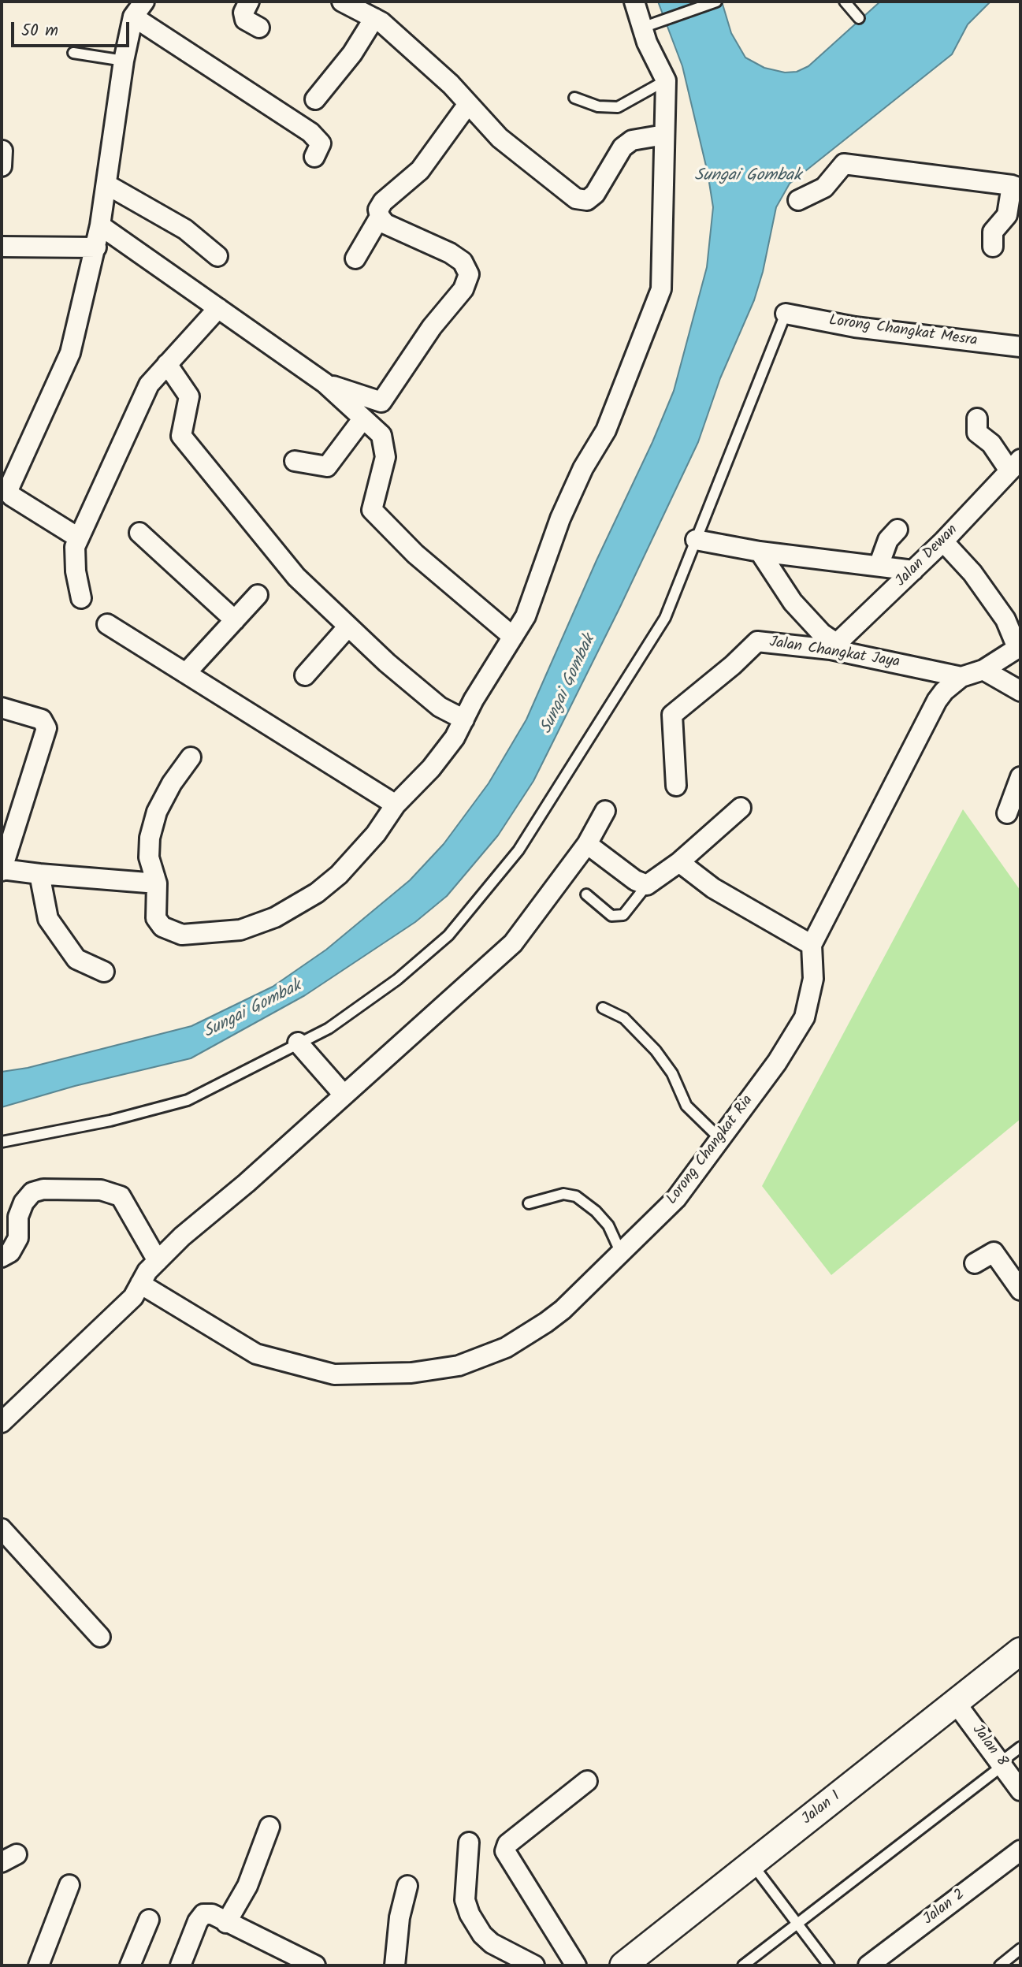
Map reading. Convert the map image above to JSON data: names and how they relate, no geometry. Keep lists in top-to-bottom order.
{
  "streets": {
    "street": [
      "Lorong Changkat Mesra",
      "Jalan Dewan",
      "Jalan Changkat Jaya",
      "Lorong Changkat Ria",
      "Jalan 8",
      "Jalan 1",
      "Jalan 2"
    ]
  },
  "crossings": [
    ["Jalan Dewan", "Jalan Changkat Jaya"],
    ["Jalan Changkat Jaya", "Lorong Changkat Ria"],
    ["Jalan 8", "Jalan 1"]
  ],
  "water": ["Sungai Gombak"],
  "scale_bar": "50 m"
}
